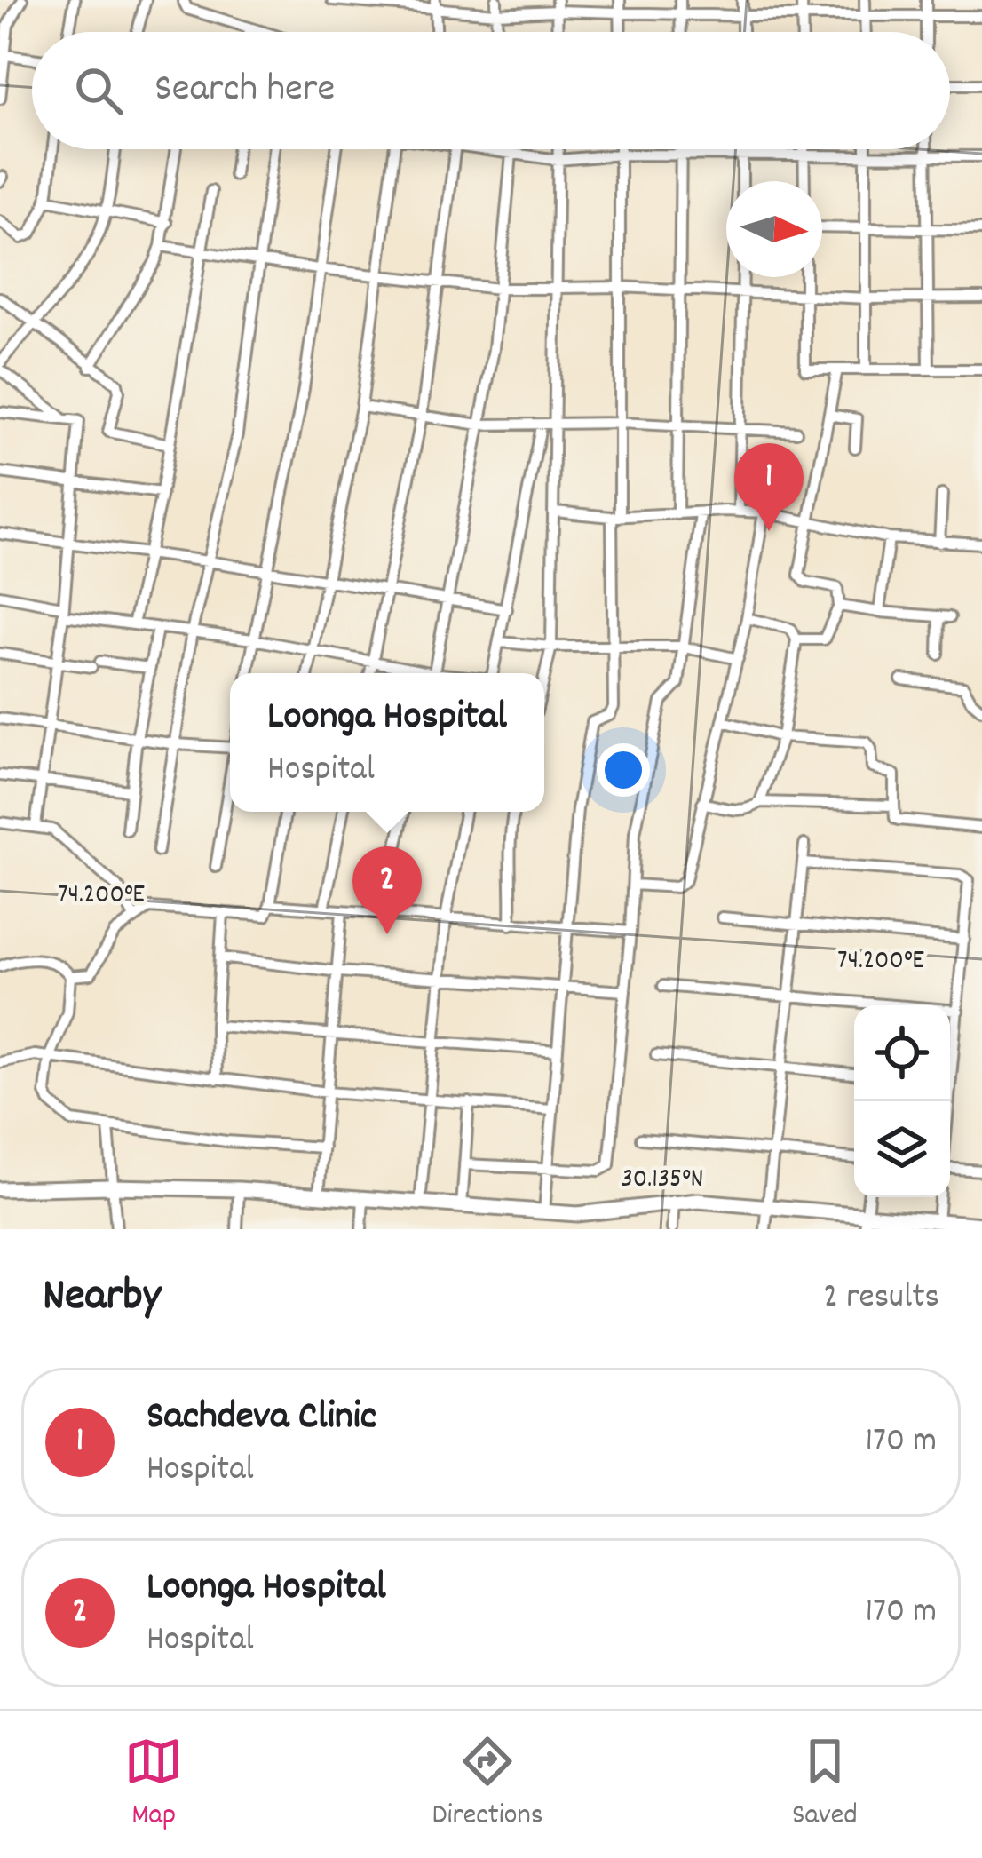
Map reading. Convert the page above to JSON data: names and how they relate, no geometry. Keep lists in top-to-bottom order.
{
  "north": "right",
  "page": {
    "search": "Search here",
    "pins": ["1", "2"],
    "popup": ["Loonga Hospital", "Hospital"],
    "heading": ["Nearby", "2 results"],
    "list": [
      {
        "mark": "1",
        "name": "Sachdeva Clinic",
        "note": "Hospital",
        "value": "170 m"
      },
      {
        "mark": "2",
        "name": "Loonga Hospital",
        "note": "Hospital",
        "value": "170 m"
      }
    ],
    "nav": ["Map", "Directions", "Saved"]
  },
  "coordinates": ["74.200°E", "30.135°N"]
}
